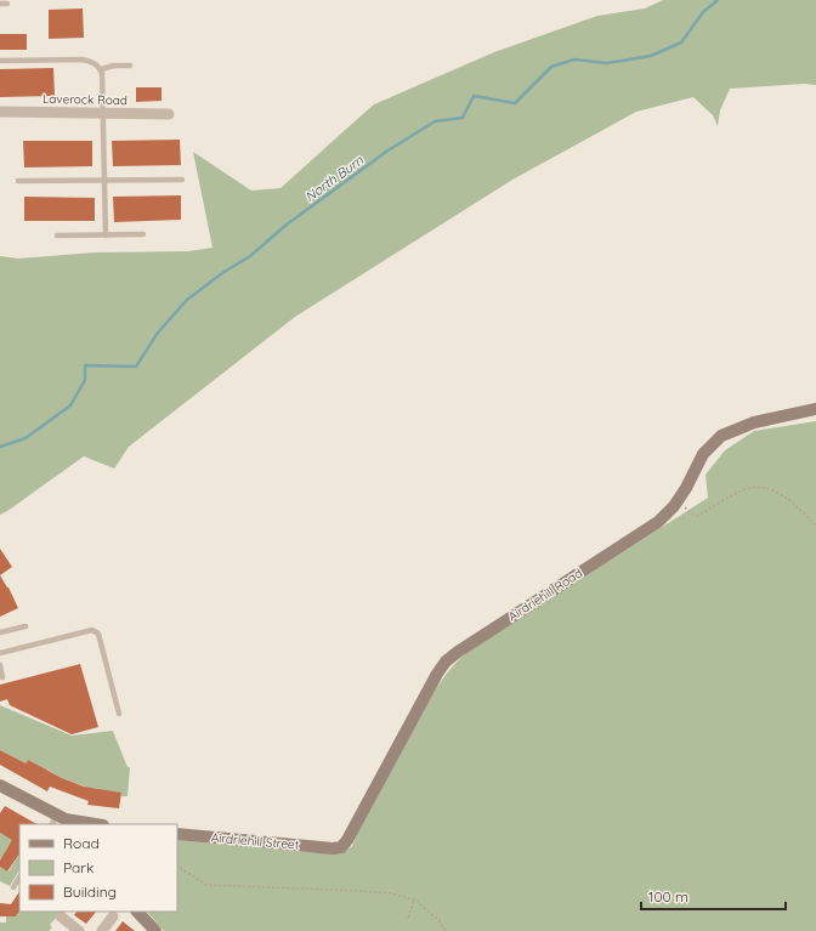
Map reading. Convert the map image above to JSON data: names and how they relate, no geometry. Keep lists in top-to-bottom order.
{
  "streets": {
    "street": ["Laverock Road", "Airdriehill Road", "Airdriehill Street"]
  },
  "crossings": [
    ["Airdriehill Road", "Airdriehill Street"]
  ],
  "water": ["North Burn"],
  "legend": ["Road", "Park", "Building"],
  "scale_bar": "100 m"
}
